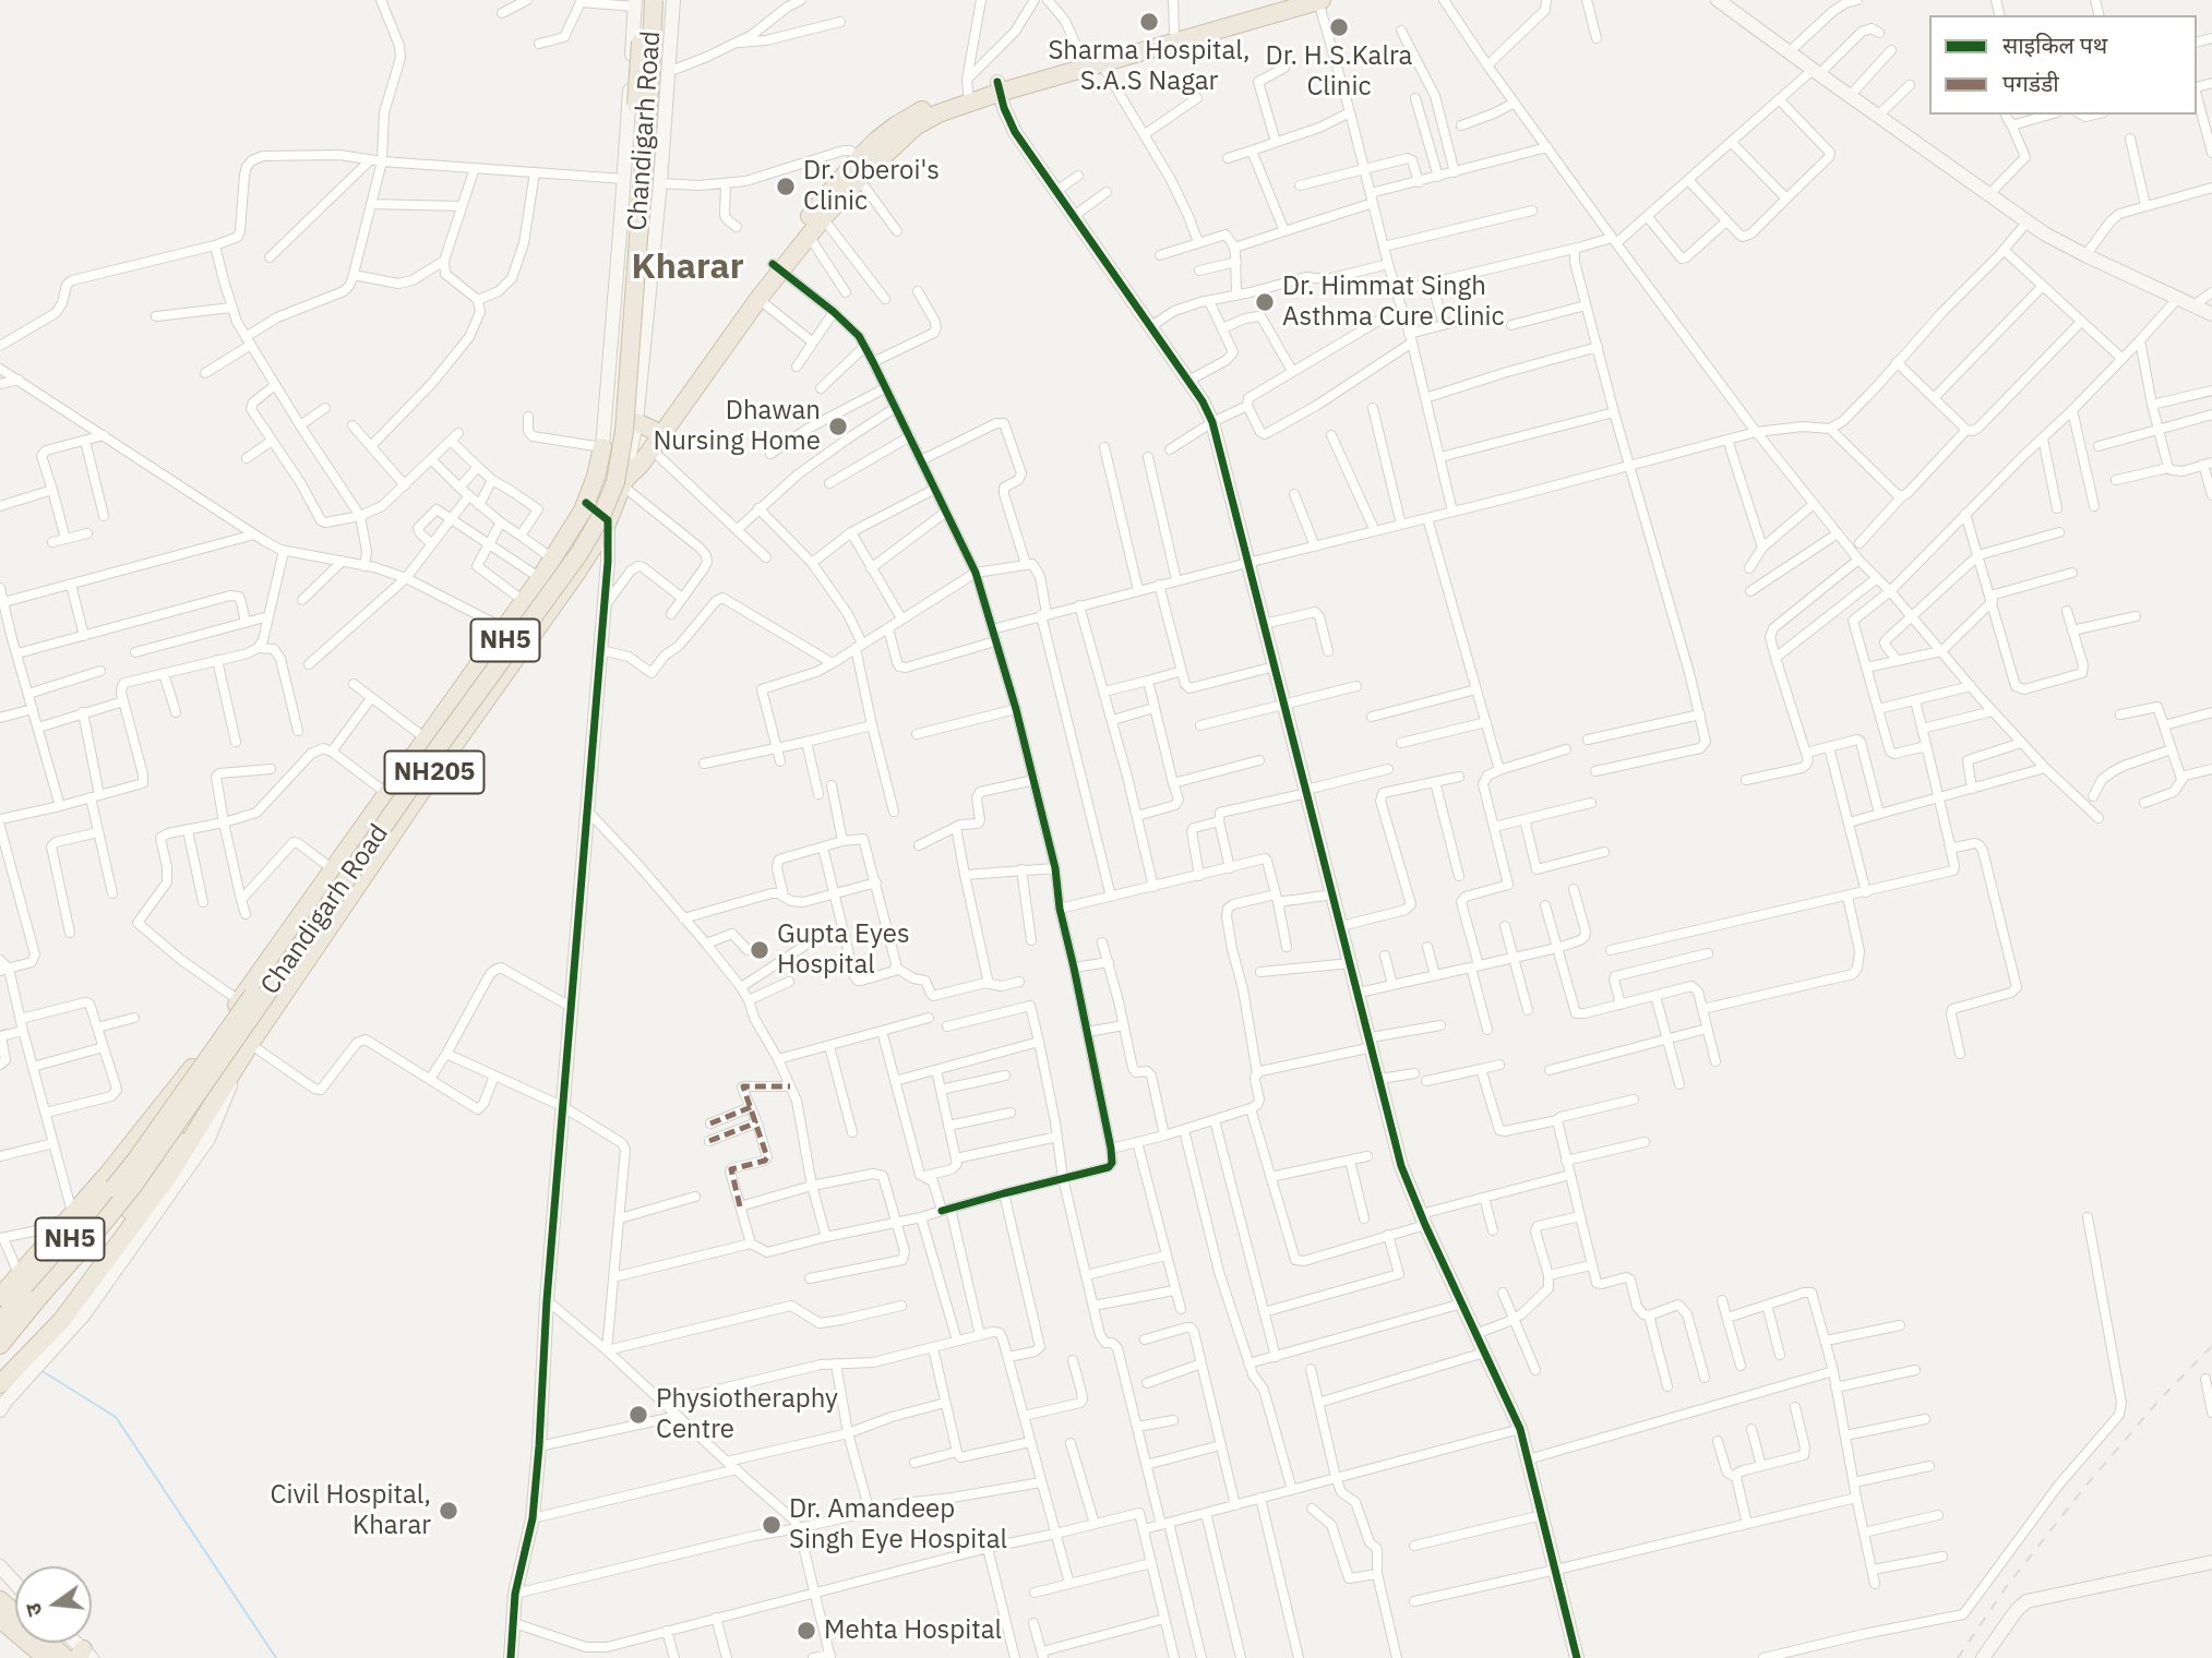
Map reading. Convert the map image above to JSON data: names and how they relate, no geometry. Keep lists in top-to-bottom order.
{
  "streets": {
    "highway": ["Chandigarh Road", "NH5", "NH205"]
  },
  "districts": ["Kharar"],
  "places": [
    "Sharma Hospital, S.A.S Nagar",
    "Dr. H.S.Kalra Clinic",
    "Dr. Oberoi's Clinic",
    "Dr. Himmat Singh Asthma Cure Clinic",
    "Dhawan Nursing Home",
    "Gupta Eyes Hospital",
    "Physiotheraphy Centre",
    "Civil Hospital, Kharar",
    "Dr. Amandeep Singh Eye Hospital",
    "Mehta Hospital"
  ],
  "legend": ["साइकिल पथ", "पगडंडी"],
  "north": "left"
}
